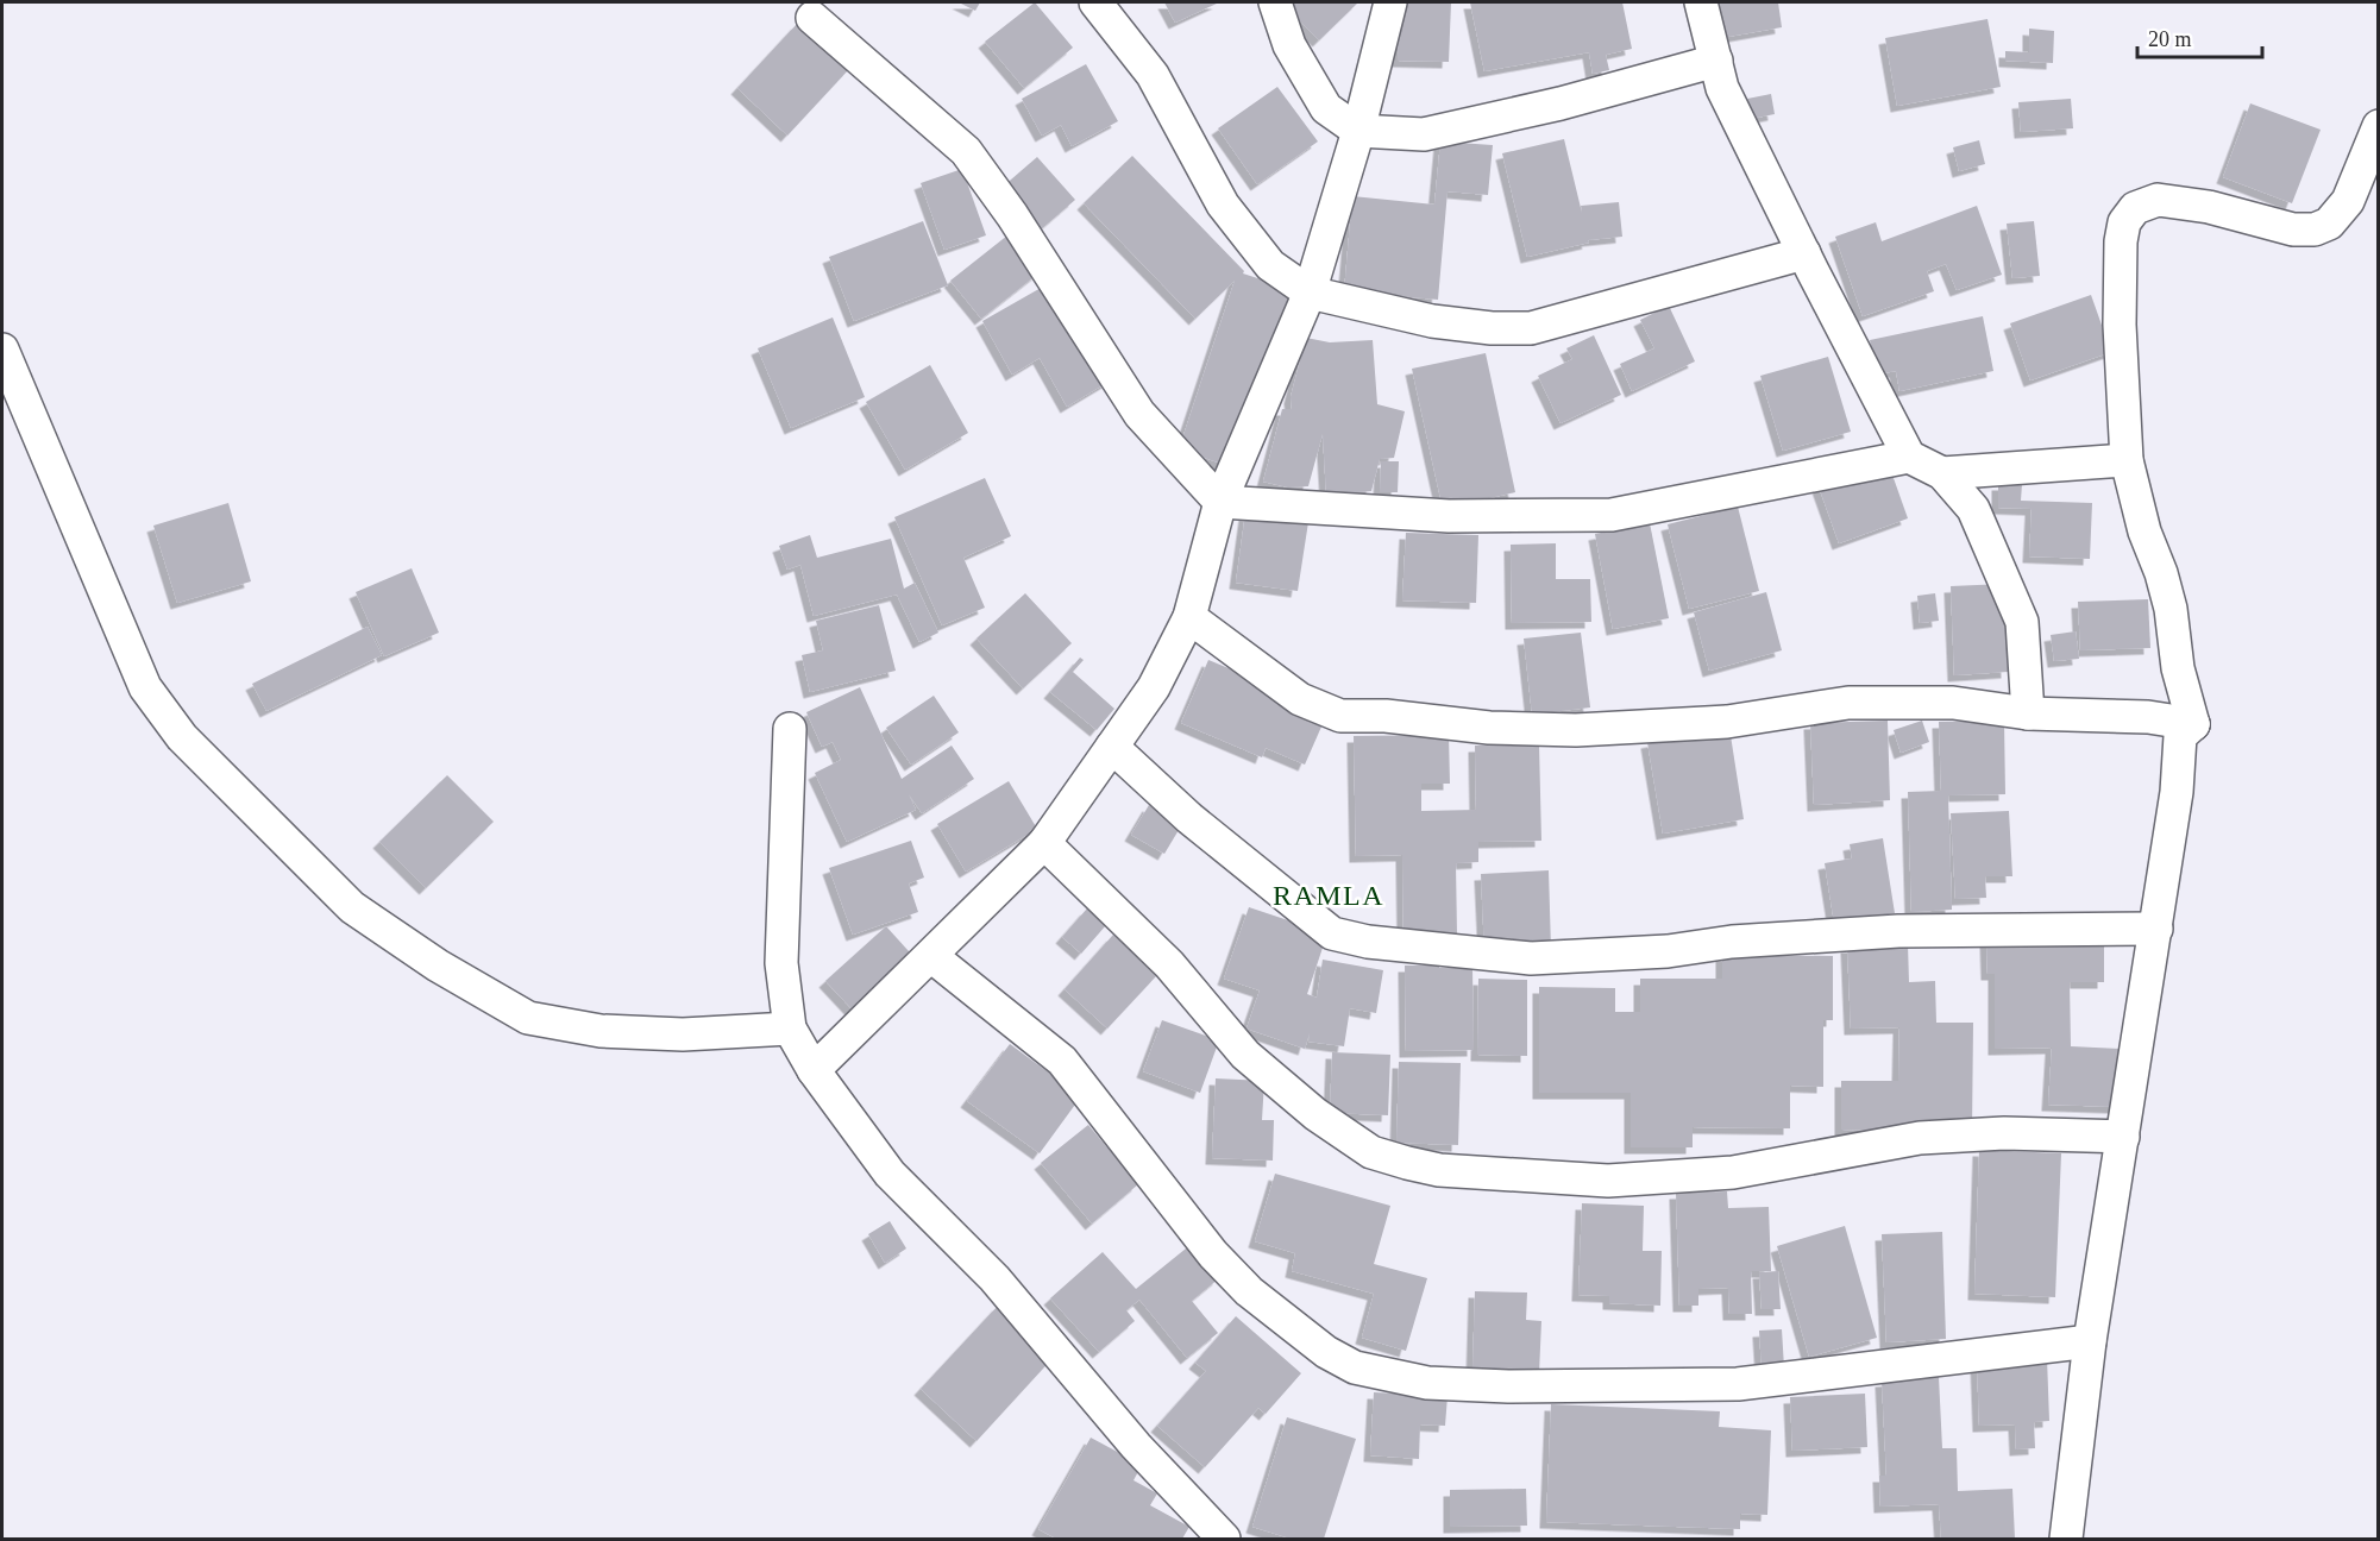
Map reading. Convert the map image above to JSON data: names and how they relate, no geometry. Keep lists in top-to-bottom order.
{
  "districts": ["RAMLA"],
  "scale_bar": "20 m"
}
